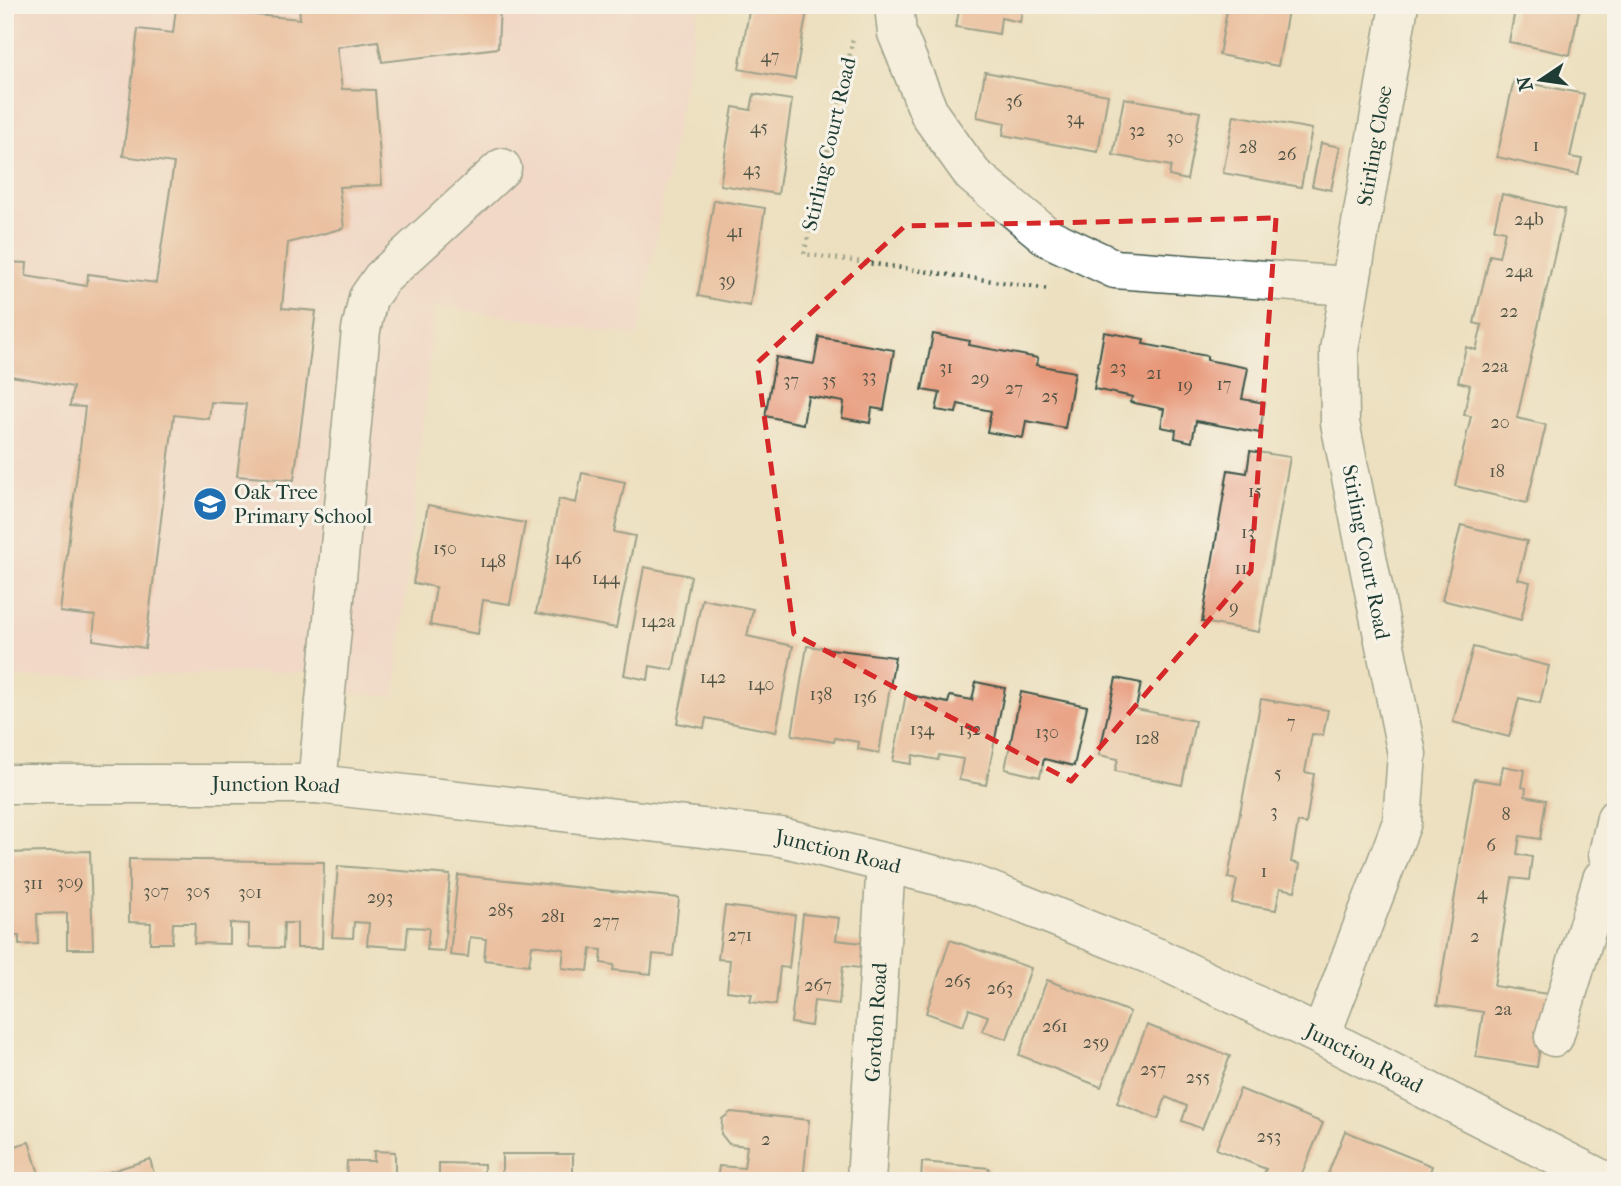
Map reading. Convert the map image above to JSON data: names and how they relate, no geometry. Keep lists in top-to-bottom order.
{
  "streets": {
    "street": [
      "Stirling Court Road",
      "Stirling Close",
      "Junction Road",
      "Gordon Road"
    ]
  },
  "crossings": [
    ["Stirling Court Road", "Stirling Close"],
    ["Stirling Court Road", "Junction Road"],
    ["Junction Road", "Gordon Road"]
  ],
  "places": {
    "school or university": ["Oak Tree Primary School"]
  },
  "house_numbers": [
    "47",
    "36",
    "34",
    "45",
    "32",
    "30",
    "1",
    "28",
    "26",
    "43",
    "24b",
    "41",
    "24a",
    "39",
    "22",
    "22a",
    "31",
    "23",
    "21",
    "33",
    "29",
    "37",
    "35",
    "17",
    "19",
    "27",
    "25",
    "20",
    "18",
    "15",
    "13",
    "150",
    "146",
    "148",
    "11",
    "144",
    "9",
    "142a",
    "142",
    "140",
    "138",
    "136",
    "7",
    "134",
    "132",
    "130",
    "128",
    "5",
    "3",
    "8",
    "6",
    "1",
    "309",
    "311",
    "307",
    "305",
    "301",
    "4",
    "293",
    "285",
    "281",
    "277",
    "271",
    "2",
    "265",
    "267",
    "263",
    "2a",
    "261",
    "259",
    "257",
    "255",
    "253",
    "2"
  ],
  "north": "left"
}
